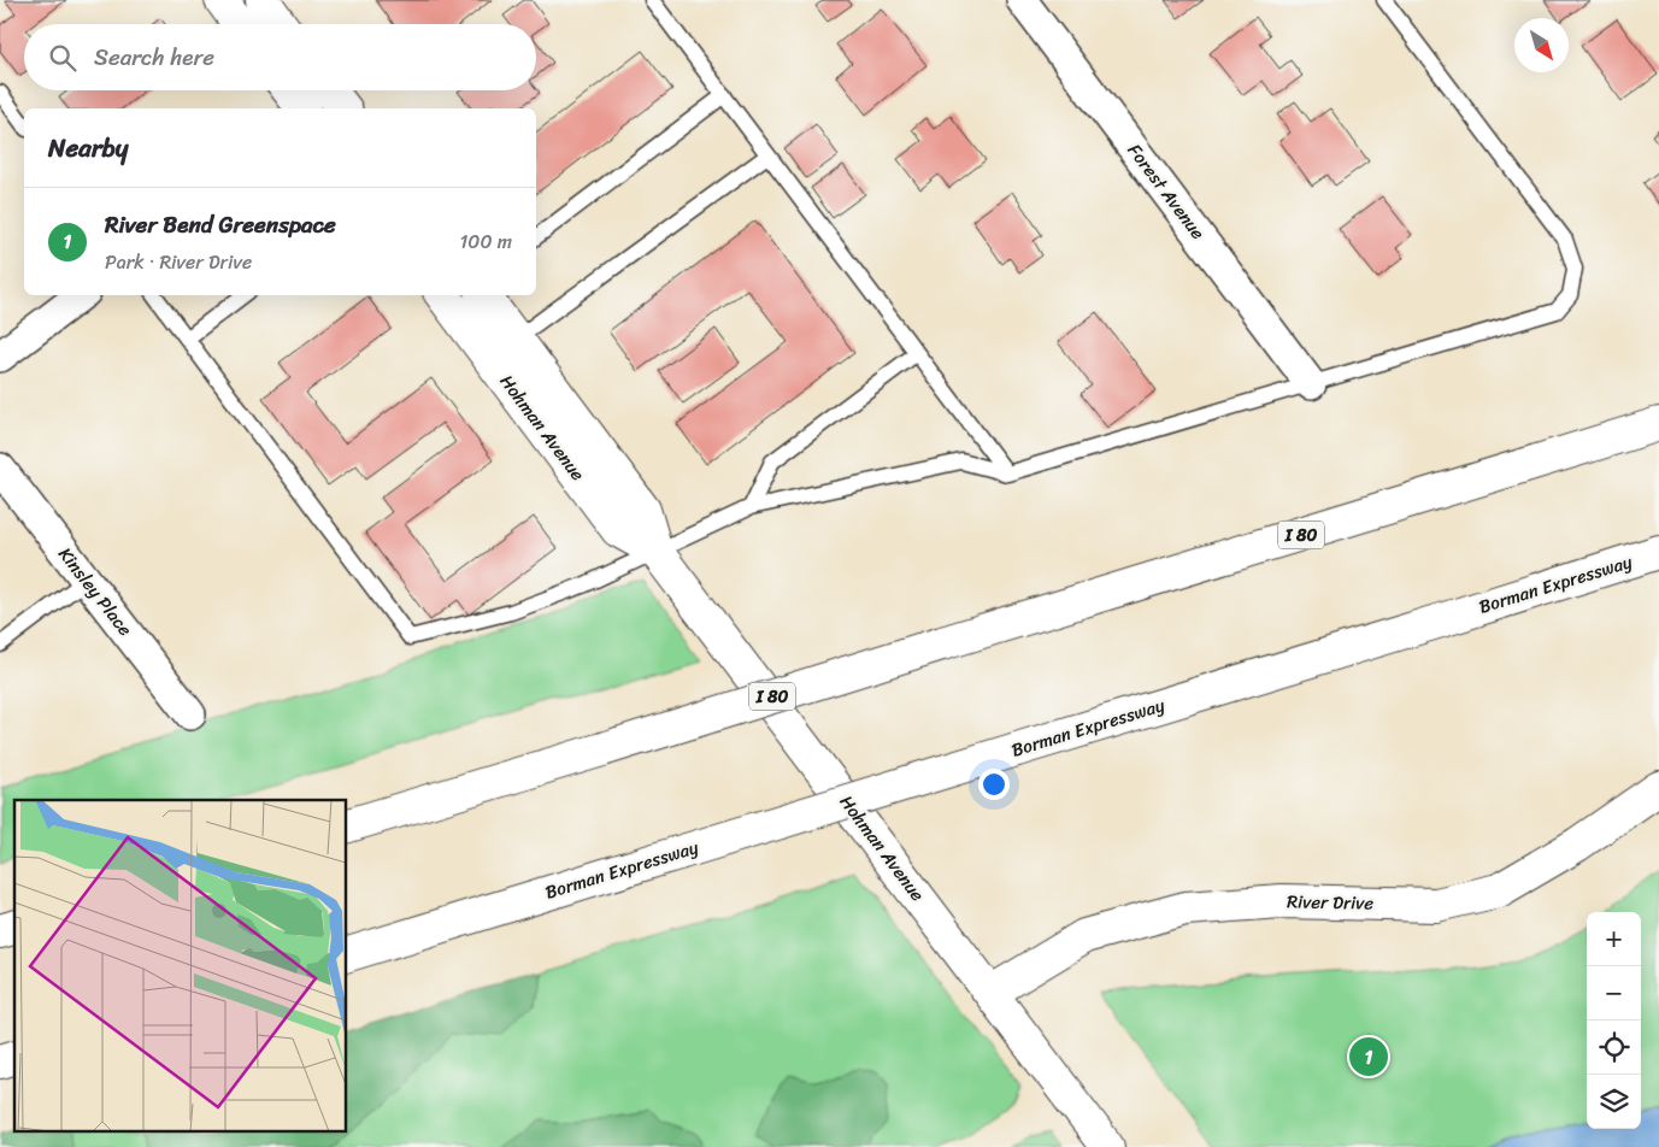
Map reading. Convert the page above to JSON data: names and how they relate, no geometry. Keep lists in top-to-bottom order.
{
  "streets": {
    "main road": [
      "Hohman Avenue",
      "I 80",
      "Borman Expressway",
      "River Drive"
    ],
    "street": ["Forest Avenue", "Kinsley Place"]
  },
  "crossings": [
    ["Hohman Avenue", "River Drive"]
  ],
  "north": "bottom right",
  "page": {
    "search": "Search here",
    "heading": "Nearby",
    "list": [
      {
        "mark": "1",
        "name": "River Bend Greenspace",
        "note": "Park · River Drive",
        "value": "100 m"
      }
    ],
    "map_buttons": ["+", "−"],
    "pins": "1"
  }
}
